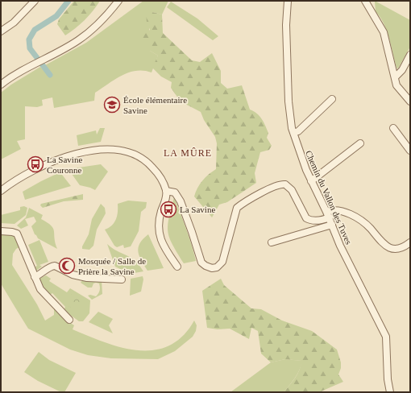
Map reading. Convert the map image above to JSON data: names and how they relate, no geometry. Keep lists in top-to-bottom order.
{
  "streets": {
    "street": ["Chemin du Vallon des Tuves"]
  },
  "districts": ["LA MÛRE"],
  "places": {
    "school or university": ["École élémentaire Savine"],
    "bus stop": ["La Savine Couronne", "La Savine"],
    "mosque": ["Mosquée / Salle de Prière la Savine"]
  }
}
